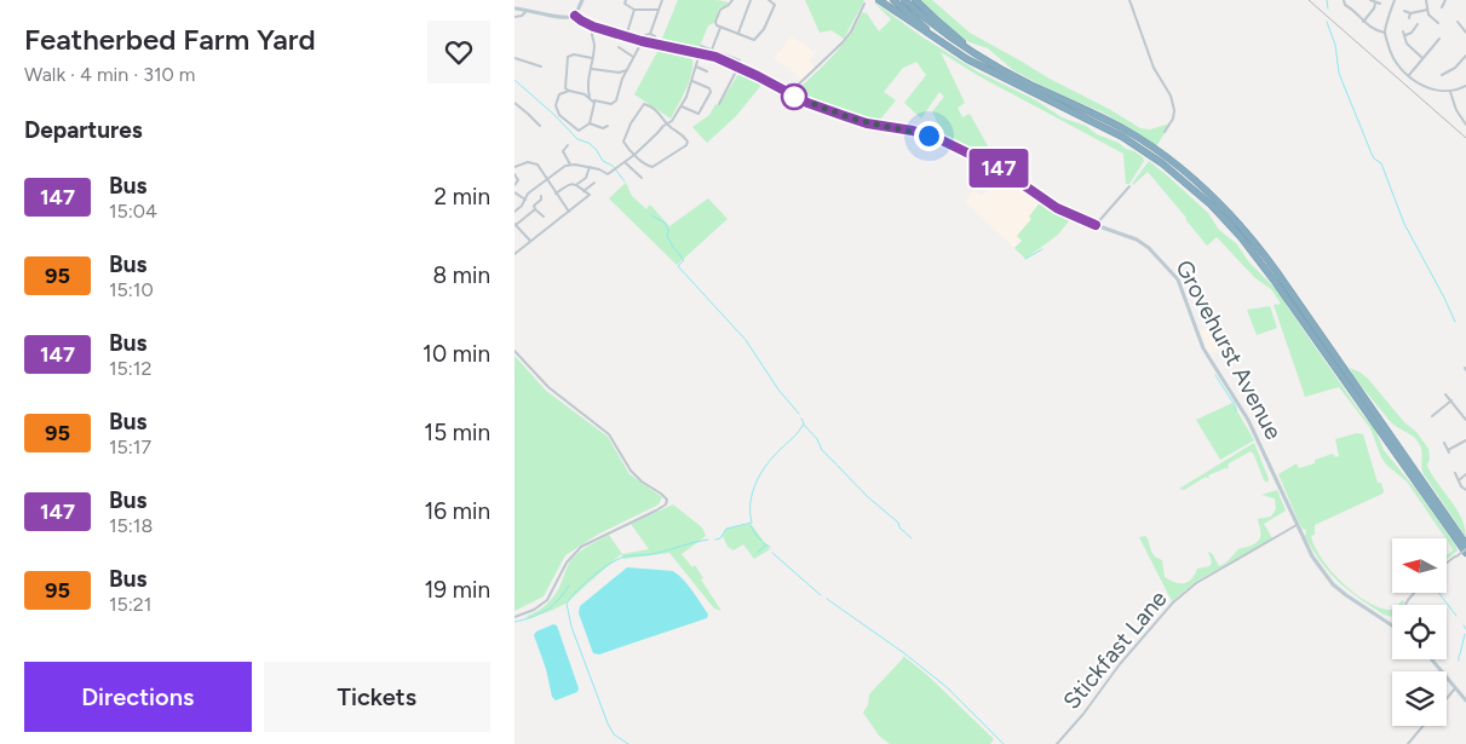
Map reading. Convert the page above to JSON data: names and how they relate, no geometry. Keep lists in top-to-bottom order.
{
  "streets": {
    "street": ["Grovehurst Avenue", "Stickfast Lane"]
  },
  "crossings": [
    ["Grovehurst Avenue", "Stickfast Lane"]
  ],
  "lines": ["bus line 147"],
  "north": "left",
  "page": {
    "heading": [
      ["Featherbed Farm Yard", "Walk · 4 min · 310 m"],
      "Departures"
    ],
    "on_map": "147",
    "list": [
      {
        "mark": "147",
        "name": "Bus",
        "note": "15:04",
        "value": "2 min"
      },
      {
        "mark": "95",
        "name": "Bus",
        "note": "15:10",
        "value": "8 min"
      },
      {
        "mark": "147",
        "name": "Bus",
        "note": "15:12",
        "value": "10 min"
      },
      {
        "mark": "95",
        "name": "Bus",
        "note": "15:17",
        "value": "15 min"
      },
      {
        "mark": "147",
        "name": "Bus",
        "note": "15:18",
        "value": "16 min"
      },
      {
        "mark": "95",
        "name": "Bus",
        "note": "15:21",
        "value": "19 min"
      }
    ],
    "buttons": ["Directions", "Tickets"]
  }
}
